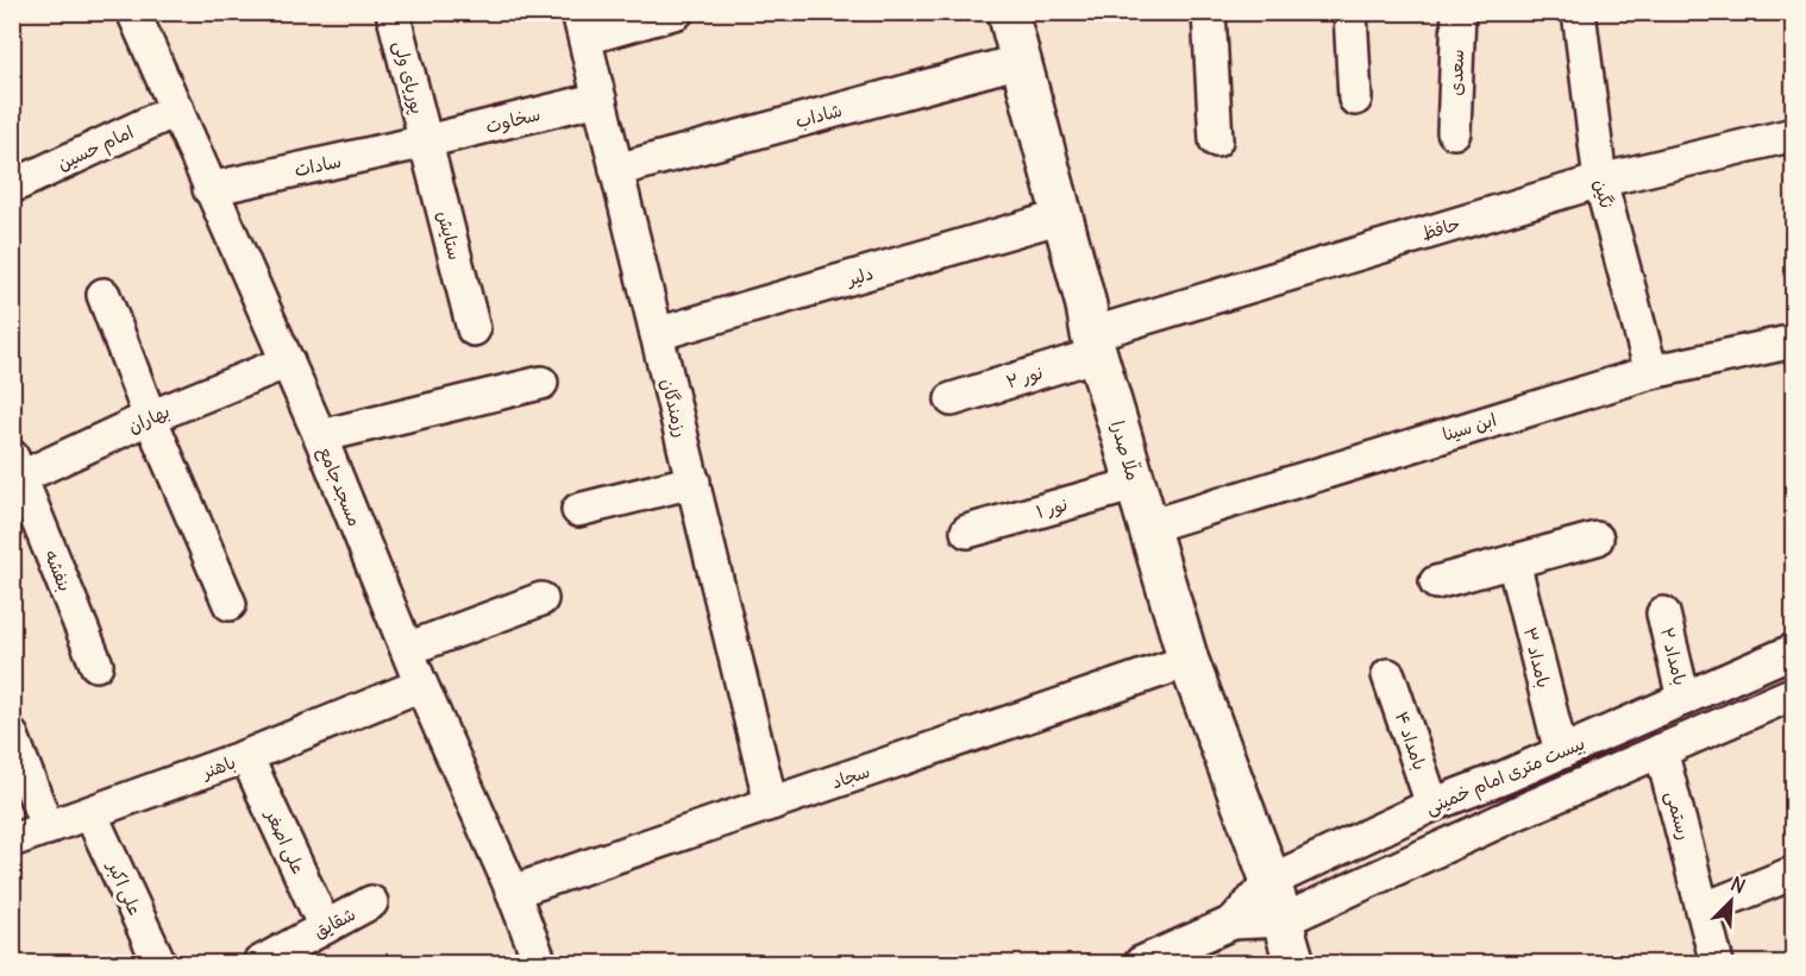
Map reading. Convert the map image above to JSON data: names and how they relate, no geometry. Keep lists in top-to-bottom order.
{
  "streets": {
    "street": [
      "سعدی",
      "پوریای ولی",
      "شاداب",
      "سخاوت",
      "امام حسین",
      "سادات",
      "نگین",
      "حافظ",
      "ستایش",
      "دلیر",
      "نور ۲",
      "رزمندگان",
      "بهاران",
      "ابن سینا",
      "ملّا صدرا",
      "مسجدجامع",
      "نور ۱",
      "بنفشه",
      "بامداد ۲",
      "بامداد ۳",
      "بامداد ۴",
      "باهنر",
      "بیست متری امام خمینی",
      "سجاد",
      "رستمی",
      "علی اصغر",
      "علی اکبر",
      "شقایق"
    ]
  },
  "crossings": [
    ["پوریای ولی", "سخاوت"],
    ["پوریای ولی", "سادات"],
    ["پوریای ولی", "ستایش"],
    ["شاداب", "رزمندگان"],
    ["شاداب", "ملّا صدرا"],
    ["سخاوت", "سادات"],
    ["سخاوت", "ستایش"],
    ["سخاوت", "رزمندگان"],
    ["امام حسین", "مسجدجامع"],
    ["سادات", "ستایش"],
    ["سادات", "مسجدجامع"],
    ["نگین", "حافظ"],
    ["نگین", "ابن سینا"],
    ["حافظ", "نور ۲"],
    ["حافظ", "ملّا صدرا"],
    ["دلیر", "رزمندگان"],
    ["دلیر", "ملّا صدرا"],
    ["نور ۲", "ملّا صدرا"],
    ["رزمندگان", "سجاد"],
    ["بهاران", "مسجدجامع"],
    ["بهاران", "بنفشه"],
    ["ابن سینا", "ملّا صدرا"],
    ["ملّا صدرا", "نور ۱"],
    ["ملّا صدرا", "بیست متری امام خمینی"],
    ["ملّا صدرا", "سجاد"],
    ["مسجدجامع", "باهنر"],
    ["مسجدجامع", "سجاد"],
    ["بامداد ۲", "بیست متری امام خمینی"],
    ["بامداد ۳", "بیست متری امام خمینی"],
    ["بامداد ۴", "بیست متری امام خمینی"],
    ["باهنر", "علی اصغر"],
    ["باهنر", "علی اکبر"],
    ["بیست متری امام خمینی", "رستمی"],
    ["علی اصغر", "شقایق"]
  ],
  "north": "top right"
}
